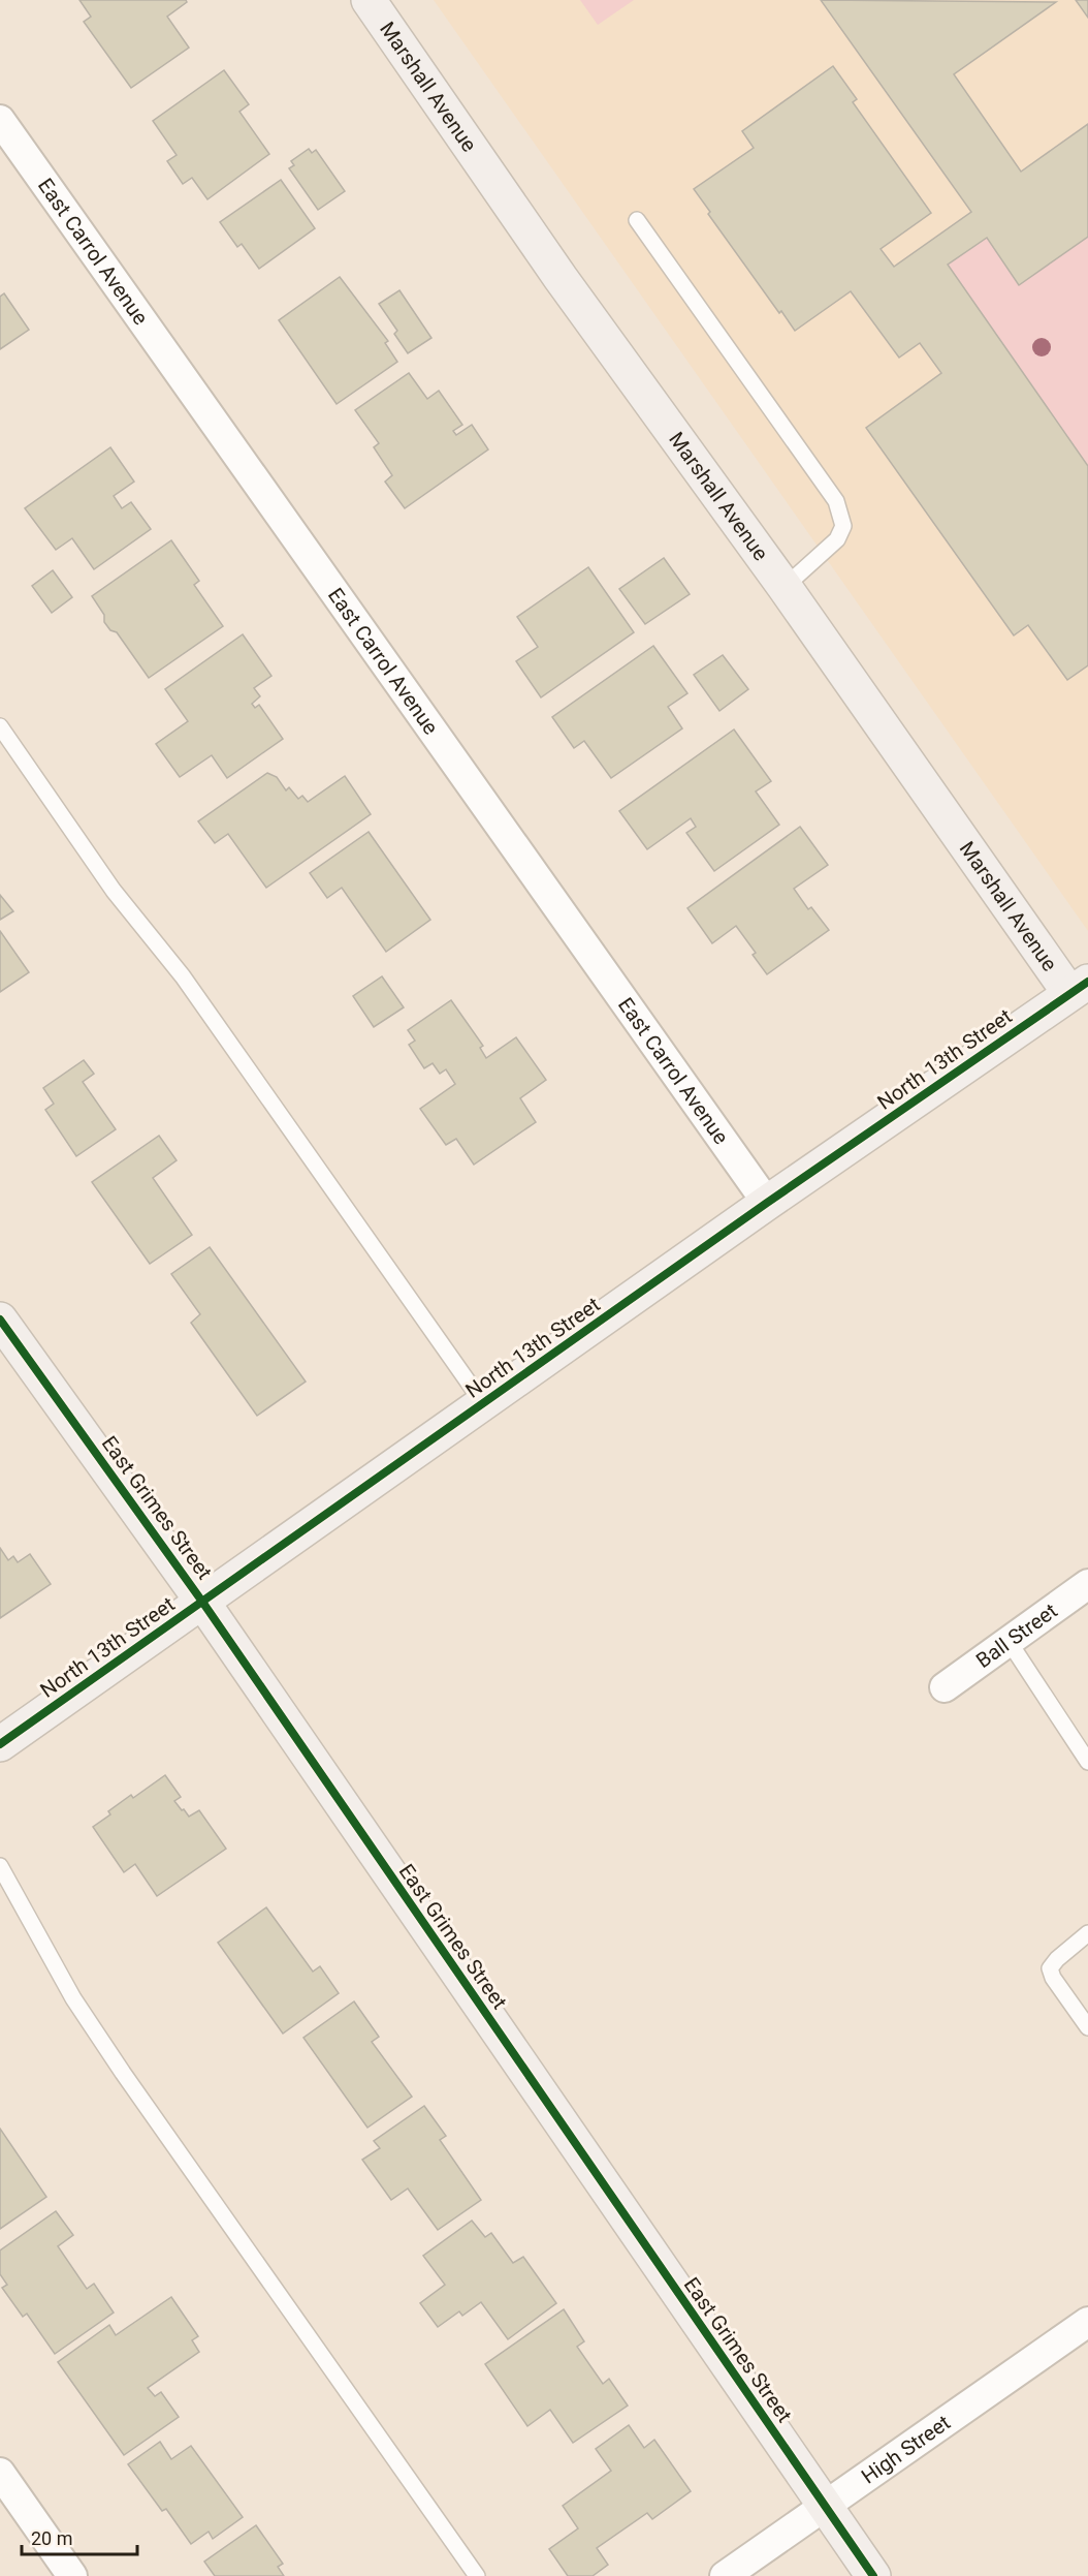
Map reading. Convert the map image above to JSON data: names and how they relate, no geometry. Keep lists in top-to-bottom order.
{
  "streets": {
    "street": [
      "Marshall Avenue",
      "East Carrol Avenue",
      "North 13th Street",
      "East Grimes Street",
      "Ball Street",
      "High Street"
    ]
  },
  "crossings": [
    ["Marshall Avenue", "North 13th Street"],
    ["East Carrol Avenue", "North 13th Street"],
    ["North 13th Street", "East Grimes Street"],
    ["East Grimes Street", "High Street"]
  ],
  "scale_bar": "20 m"
}
